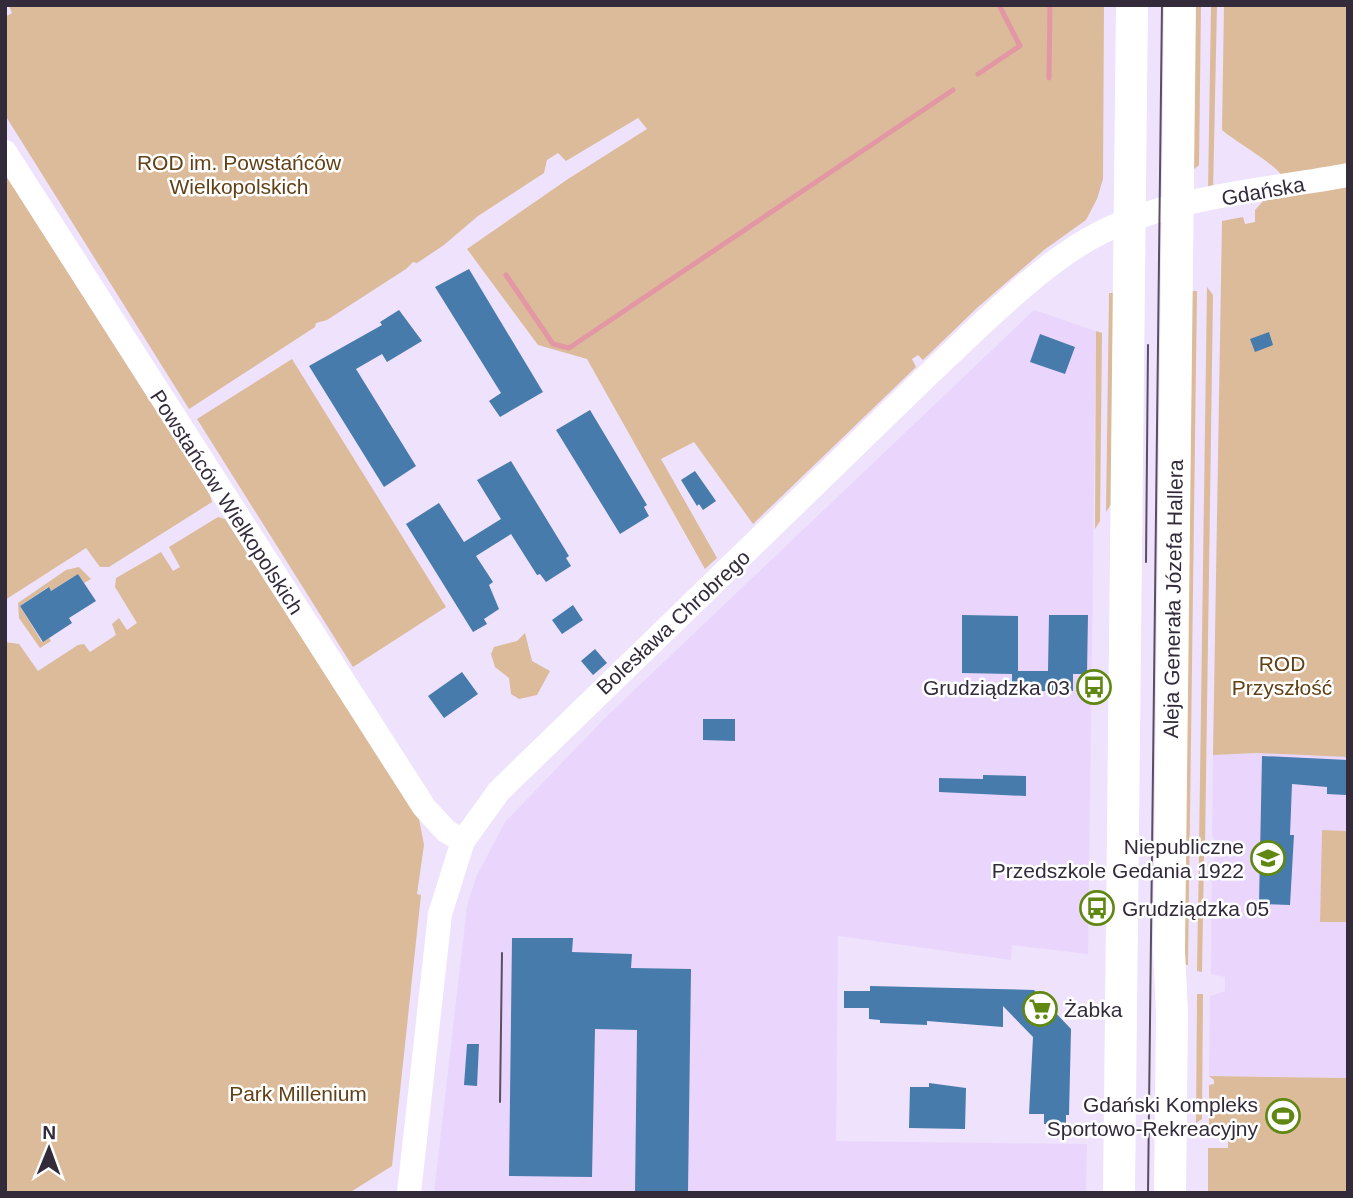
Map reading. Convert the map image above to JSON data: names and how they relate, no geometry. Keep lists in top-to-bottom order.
{
  "streets": {
    "main road": ["Aleja Generała Józefa Hallera"],
    "street": ["Gdańska", "Powstańców Wielkopolskich", "Bolesława Chrobrego"]
  },
  "crossings": [
    ["Gdańska", "Aleja Generała Józefa Hallera"],
    ["Gdańska", "Bolesława Chrobrego"],
    ["Powstańców Wielkopolskich", "Bolesława Chrobrego"],
    ["Aleja Generała Józefa Hallera", "Bolesława Chrobrego"]
  ],
  "parks": ["ROD im. Powstańców Wielkopolskich", "ROD Przyszłość", "Park Millenium"],
  "places": {
    "bus stop": ["Grudziądzka 03", "Grudziądzka 05"],
    "school or university": ["Niepubliczne Przedszkole Gedania 1922"],
    "supermarket": ["Żabka"],
    "sports": ["Gdański Kompleks Sportowo-Rekreacyjny"]
  },
  "north": "top"
}
